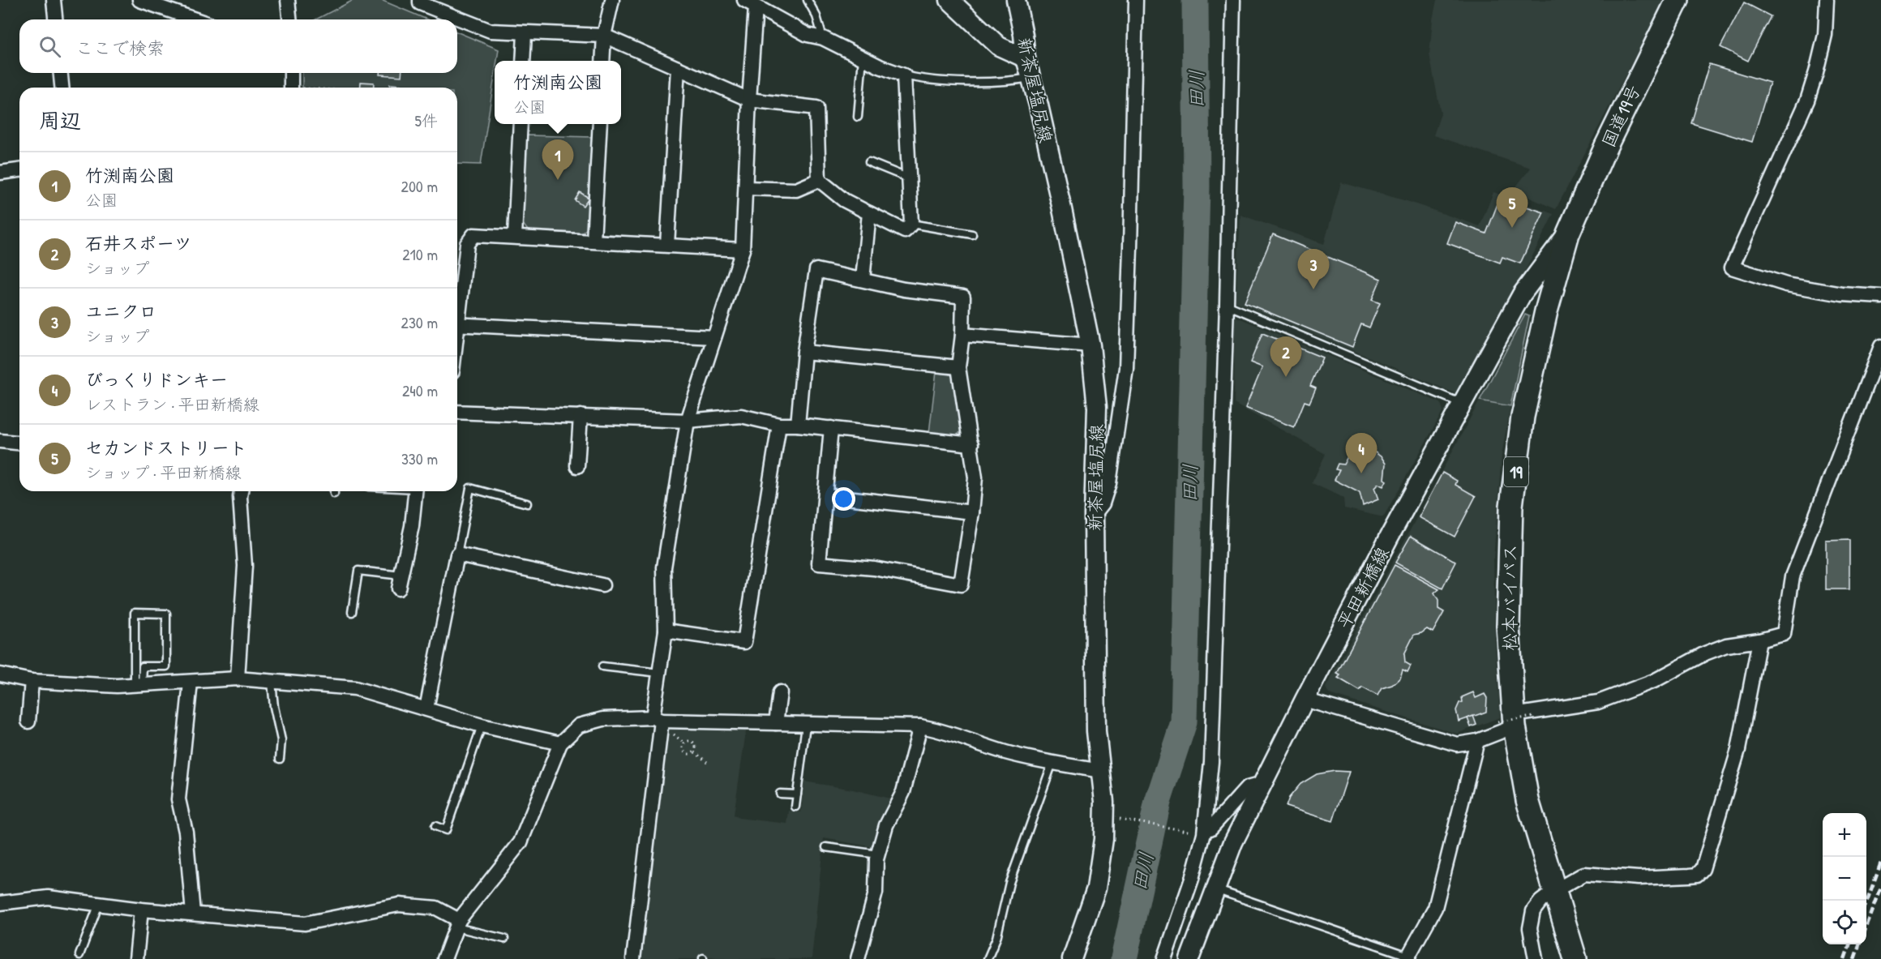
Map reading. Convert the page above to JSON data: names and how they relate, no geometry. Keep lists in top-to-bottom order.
{
  "streets": {
    "highway": ["国道19号", "19", "松本バイパス"],
    "main road": ["新茶屋塩尻線", "平田新橋線"]
  },
  "crossings": [
    ["国道19号", "平田新橋線"],
    ["国道19号", "松本バイパス"],
    ["平田新橋線", "松本バイパス"]
  ],
  "water": ["田川"],
  "page": {
    "search": "ここで検索",
    "popup": ["竹渕南公園", "公園"],
    "heading": ["周辺", "5件"],
    "pins": [
      "1",
      "5",
      "3",
      "2",
      "4"
    ],
    "list": [
      {
        "mark": "1",
        "name": "竹渕南公園",
        "note": "公園",
        "value": "200 m"
      },
      {
        "mark": "2",
        "name": "石井スポーツ",
        "note": "ショップ",
        "value": "210 m"
      },
      {
        "mark": "3",
        "name": "ユニクロ",
        "note": "ショップ",
        "value": "230 m"
      },
      {
        "mark": "4",
        "name": "びっくりドンキー",
        "note": "レストラン · 平田新橋線",
        "value": "240 m"
      },
      {
        "mark": "5",
        "name": "セカンドストリート",
        "note": "ショップ · 平田新橋線",
        "value": "330 m"
      }
    ],
    "map_buttons": ["+", "−"]
  }
}
